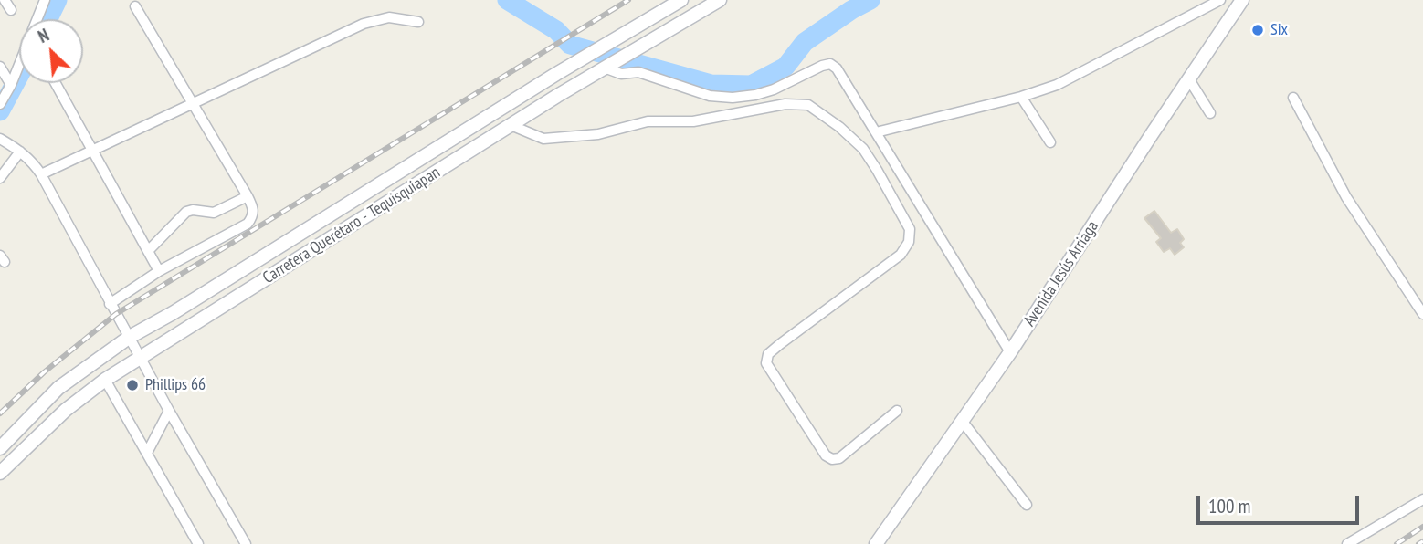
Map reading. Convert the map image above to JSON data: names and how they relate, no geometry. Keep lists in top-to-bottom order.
{
  "streets": {
    "main road": ["Carretera Querétaro - Tequisquiapan", "Avenida Jesús Arriaga"]
  },
  "places": ["Six", "Phillips 66"],
  "scale_bar": "100 m",
  "north": "top left"
}
